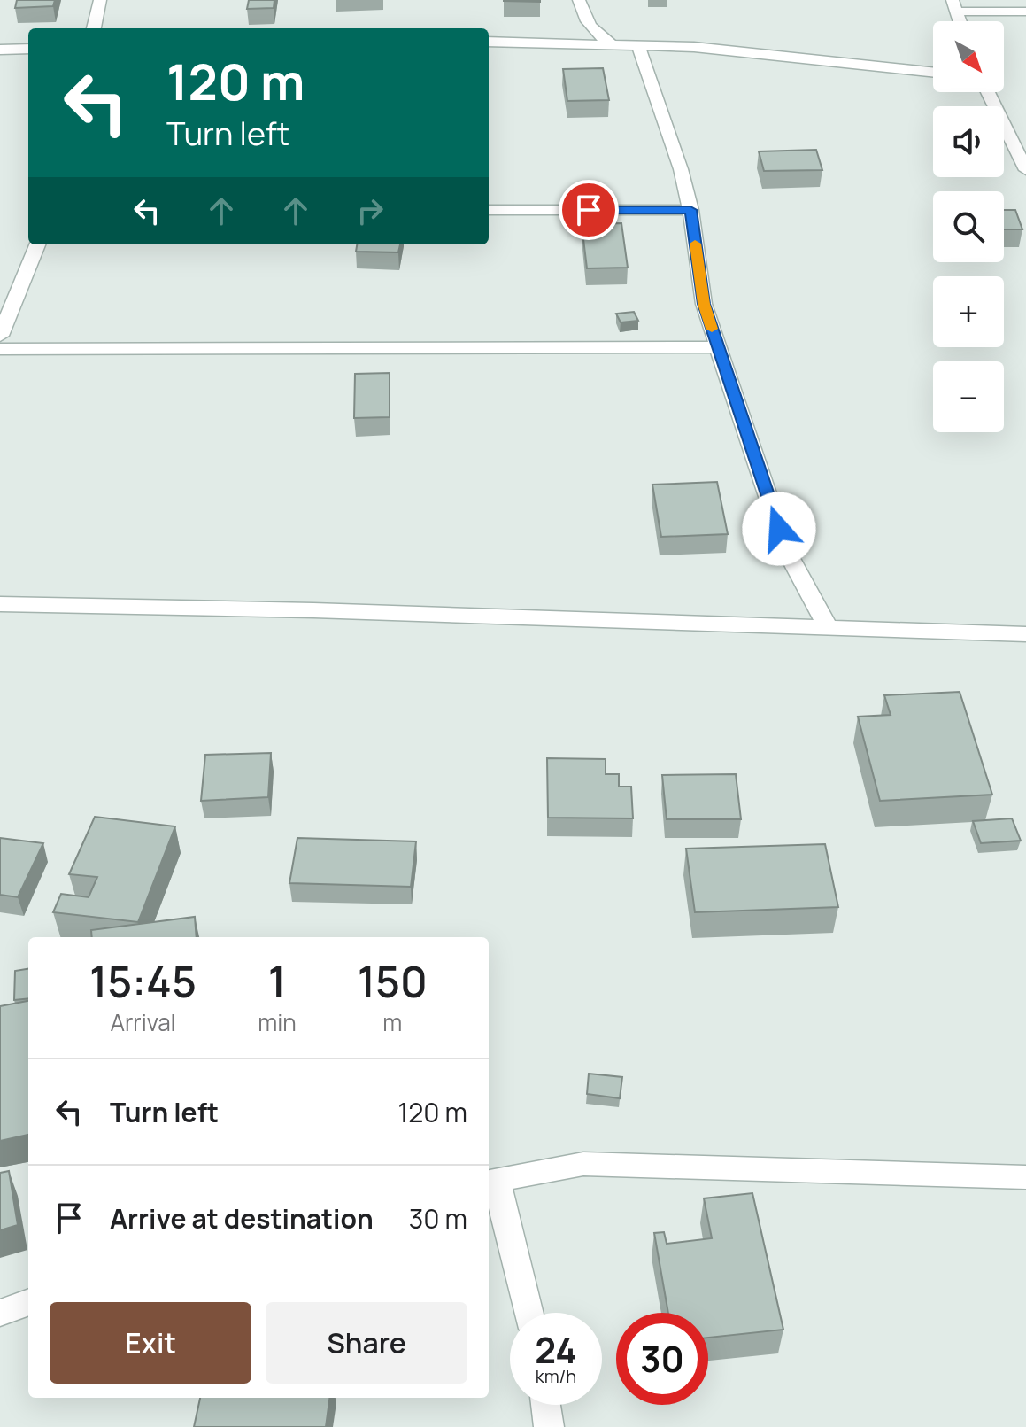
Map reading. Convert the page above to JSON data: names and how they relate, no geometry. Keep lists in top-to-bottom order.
{
  "north": "bottom right",
  "page": {
    "map_buttons": ["+", "−"],
    "turn": ["120 m", "Turn left"],
    "eta": [
      "15:45",
      "Arrival",
      "1",
      "min",
      "150",
      "m"
    ],
    "list": [
      {
        "name": "Turn left",
        "value": "120 m"
      },
      {
        "name": "Arrive at destination",
        "value": "30 m"
      }
    ],
    "buttons": ["Exit", "Share"],
    "speed": "24 km/h",
    "limit": "30"
  }
}
